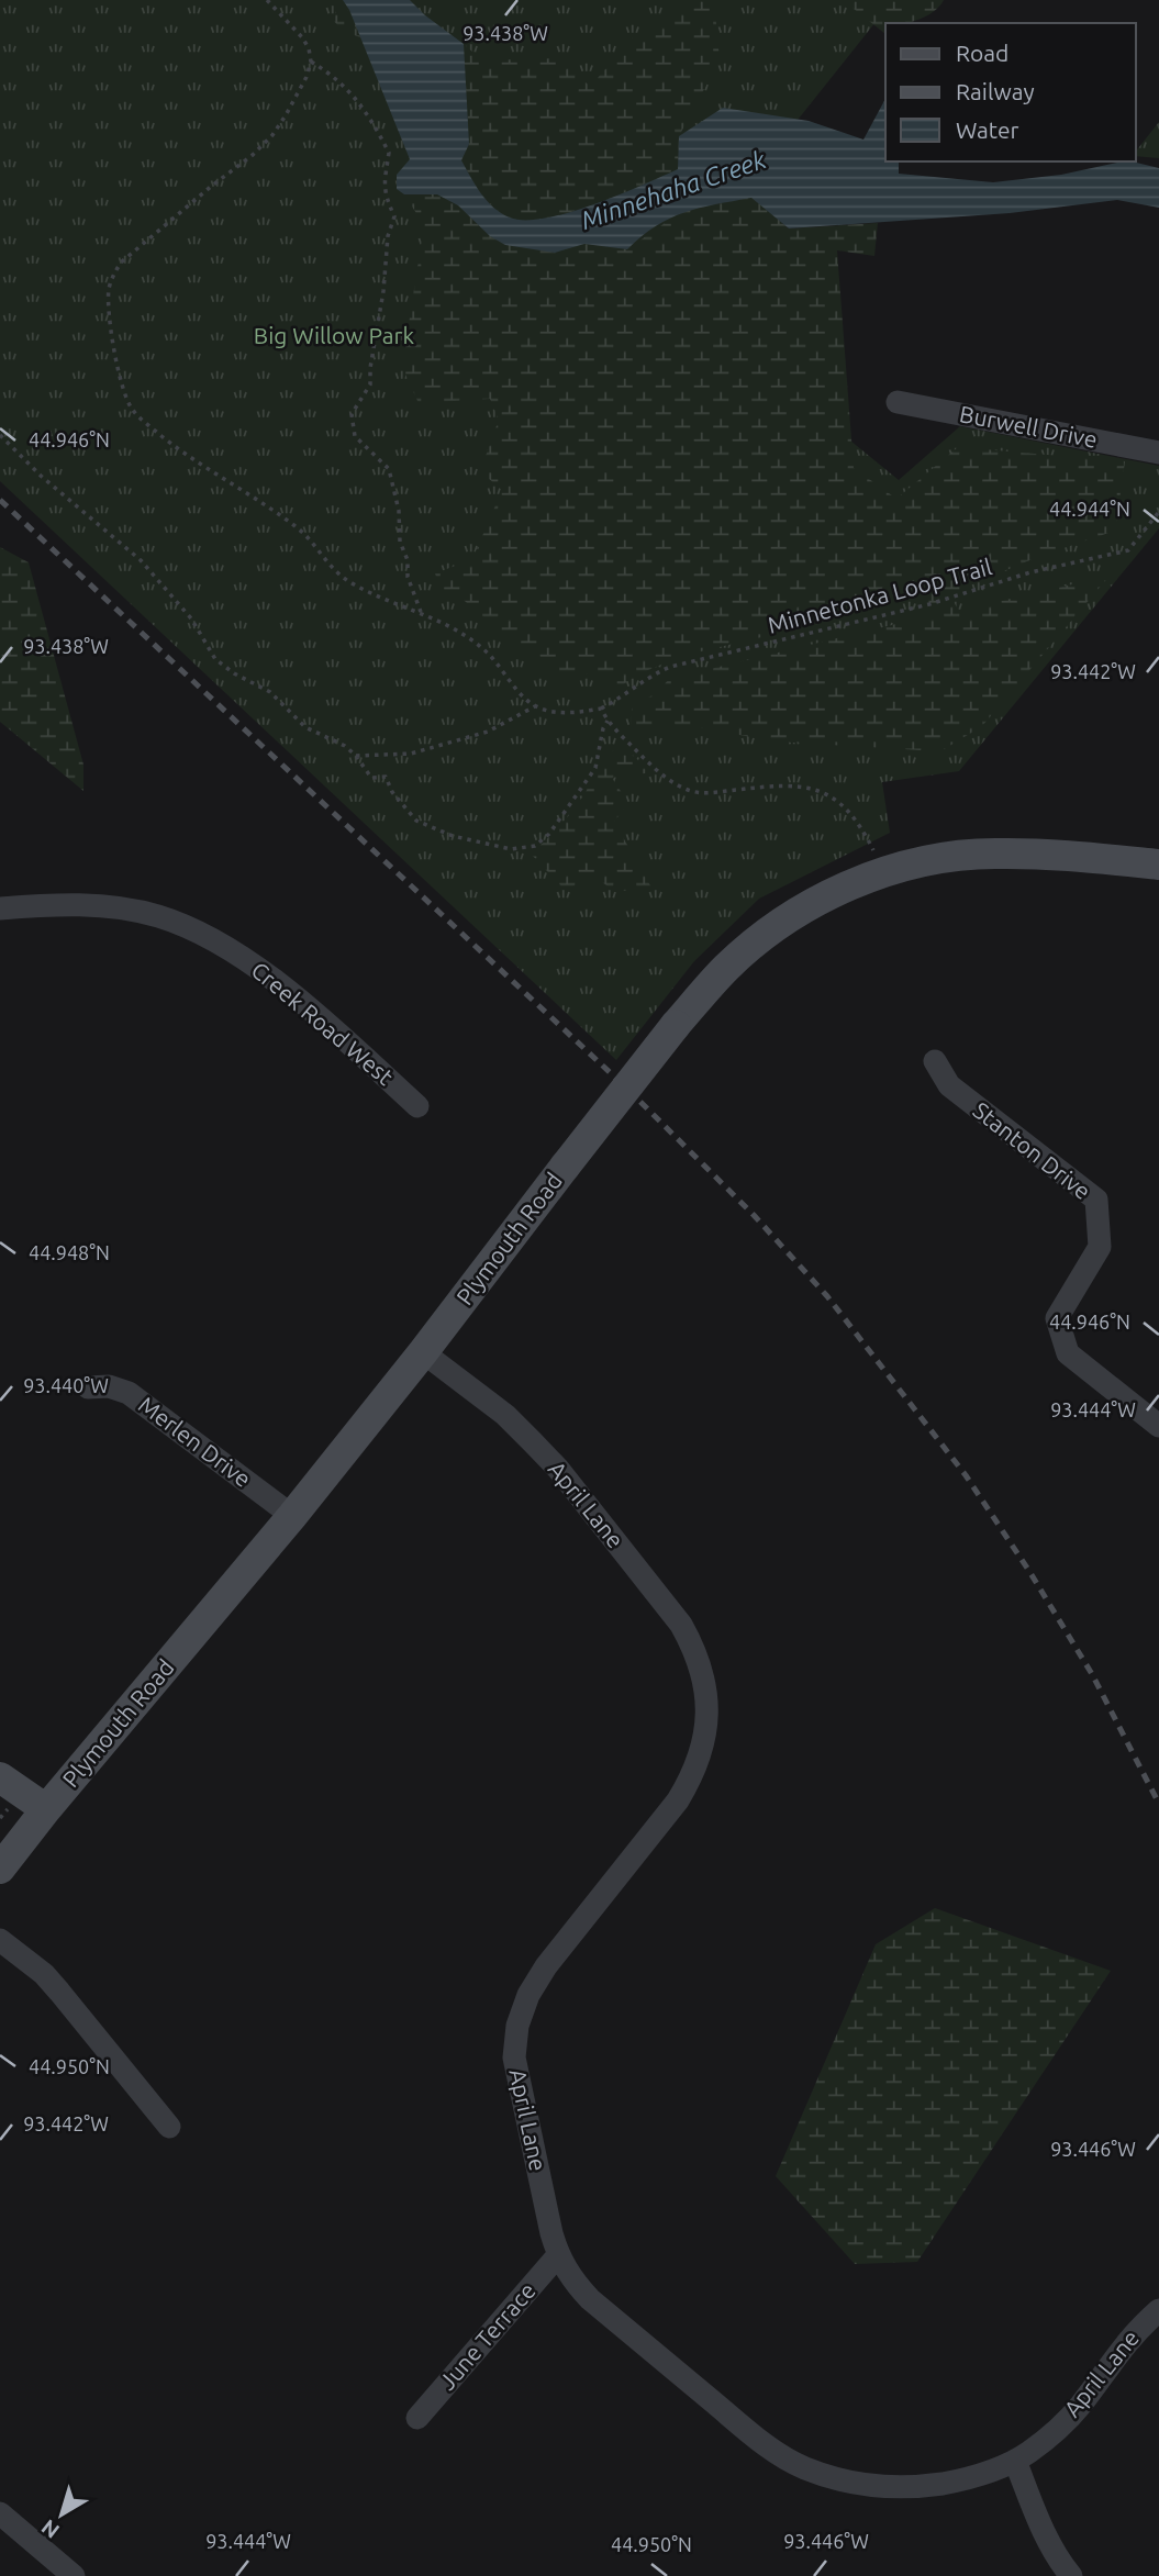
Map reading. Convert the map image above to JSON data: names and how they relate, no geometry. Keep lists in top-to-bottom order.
{
  "streets": {
    "main road": ["Plymouth Road"],
    "street": [
      "Burwell Drive",
      "Creek Road West",
      "Stanton Drive",
      "Merlen Drive",
      "April Lane",
      "June Terrace"
    ],
    "path": ["Minnetonka Loop Trail"]
  },
  "crossings": [
    ["Plymouth Road", "Merlen Drive"],
    ["Plymouth Road", "April Lane"],
    ["April Lane", "June Terrace"]
  ],
  "water": ["Minnehaha Creek"],
  "parks": ["Big Willow Park"],
  "legend": ["Road", "Railway", "Water"],
  "north": "bottom left",
  "coordinates": [
    "93.438°W",
    "44.946°N",
    "44.944°N",
    "93.442°W",
    "44.948°N",
    "93.440°W",
    "93.444°W",
    "44.950°N",
    "93.446°W"
  ]
}
